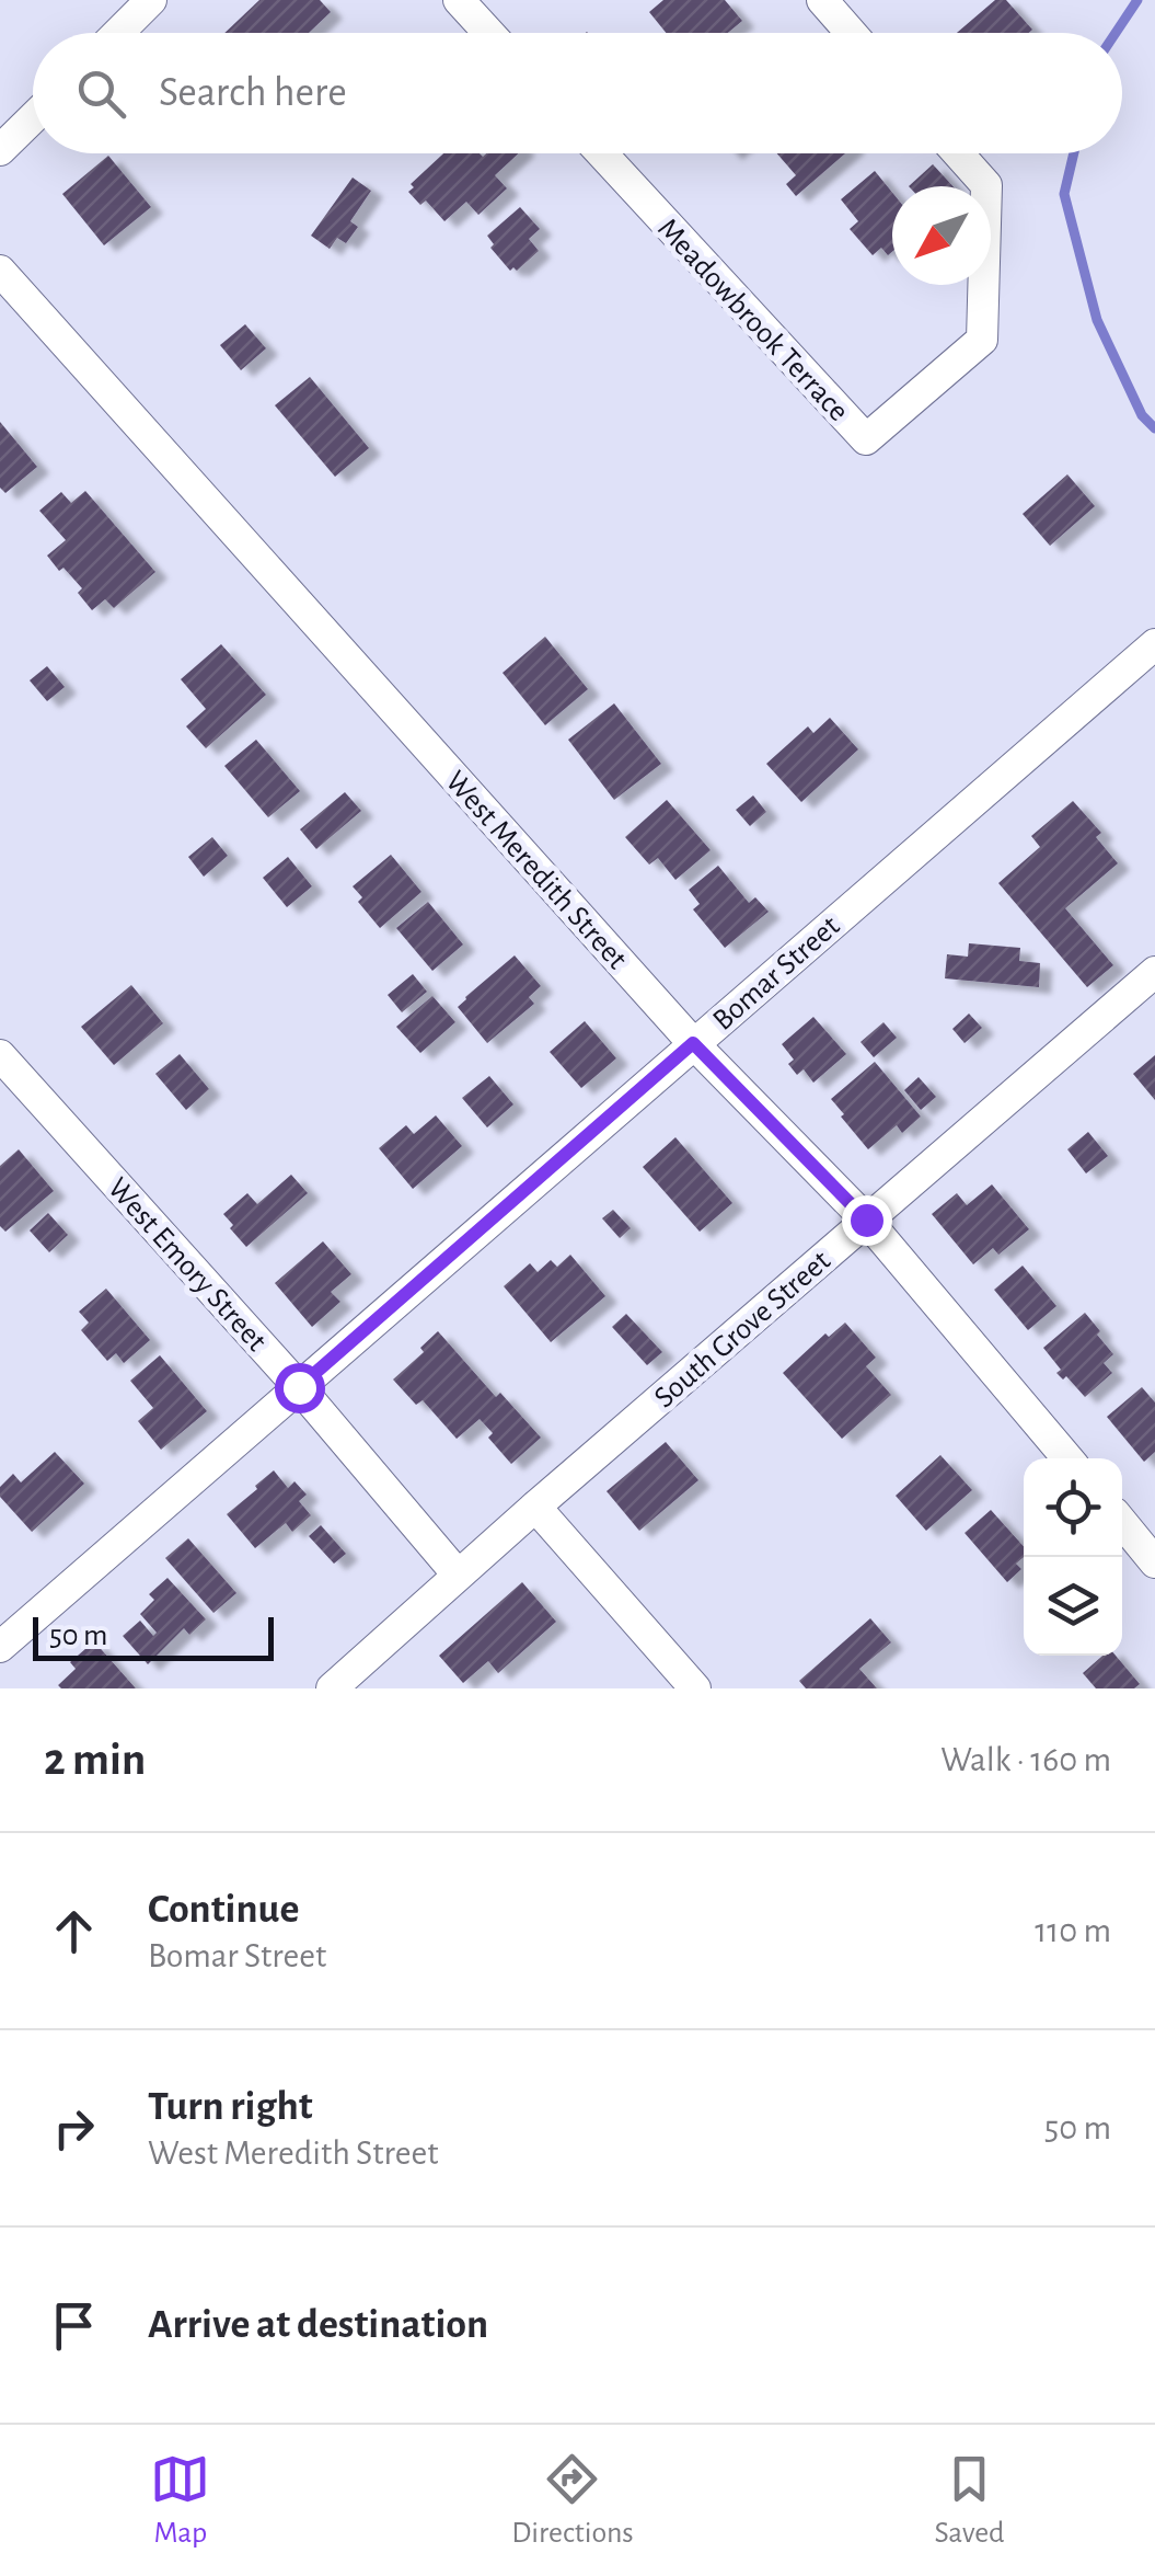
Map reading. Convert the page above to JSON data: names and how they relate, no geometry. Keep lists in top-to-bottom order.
{
  "streets": {
    "street": [
      "Meadowbrook Terrace",
      "West Meredith Street",
      "Bomar Street",
      "West Emory Street",
      "South Grove Street"
    ]
  },
  "crossings": [
    ["West Meredith Street", "Bomar Street"],
    ["West Meredith Street", "South Grove Street"],
    ["Bomar Street", "West Emory Street"],
    ["West Emory Street", "South Grove Street"]
  ],
  "scale_bar": "50 m",
  "north": "bottom left",
  "page": {
    "search": "Search here",
    "scale": "50 m",
    "heading": ["2 min", "Walk · 160 m"],
    "list": [
      ["Continue", "Bomar Street", "110 m"],
      ["Turn right", "West Meredith Street", "50 m"],
      "Arrive at destination"
    ],
    "nav": ["Map", "Directions", "Saved"]
  }
}
